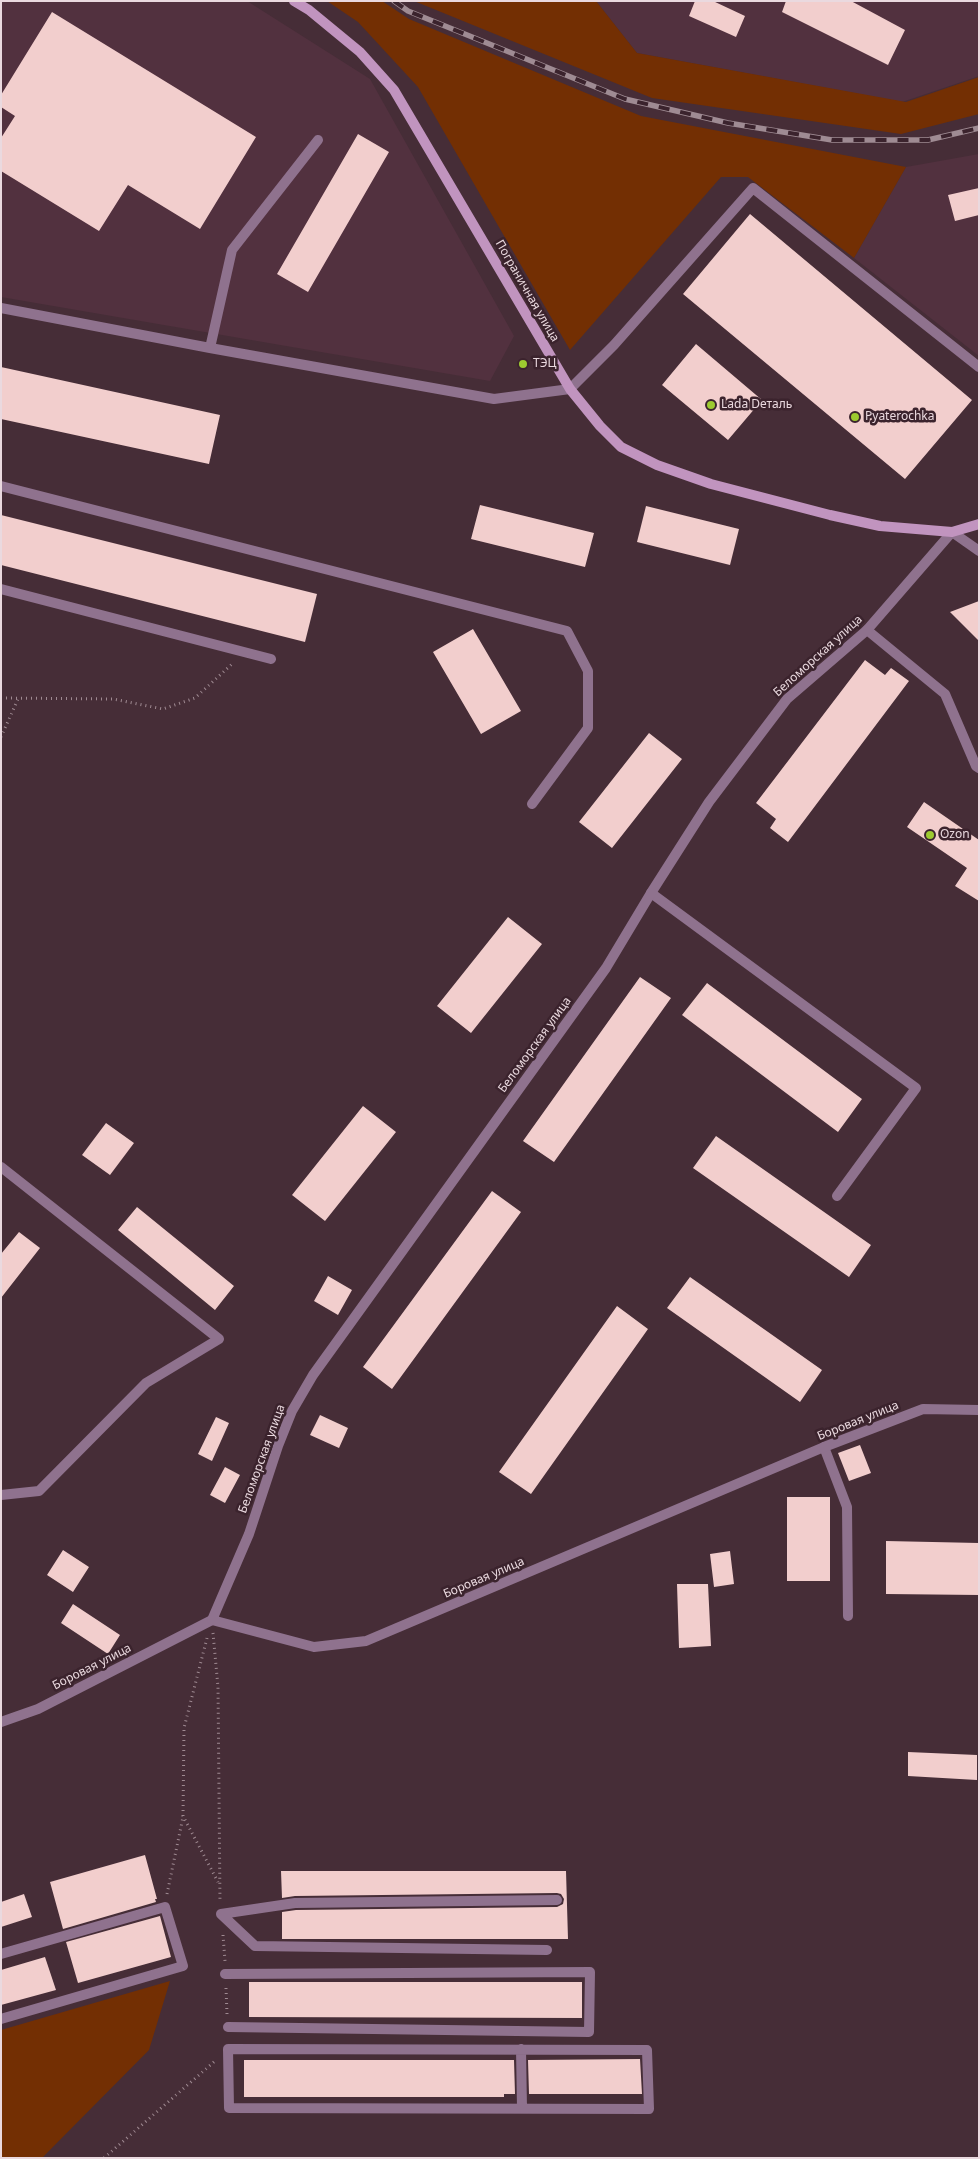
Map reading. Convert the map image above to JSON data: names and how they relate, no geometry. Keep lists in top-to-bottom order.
{
  "streets": {
    "main road": ["Пограничная улица"],
    "street": ["Беломорская улица", "Боровая улица"]
  },
  "crossings": [
    ["Пограничная улица", "Беломорская улица"],
    ["Беломорская улица", "Боровая улица"]
  ],
  "places": [
    "ТЭЦ",
    "Lada Dеталь",
    "Pyaterochka",
    "Ozon"
  ]
}
